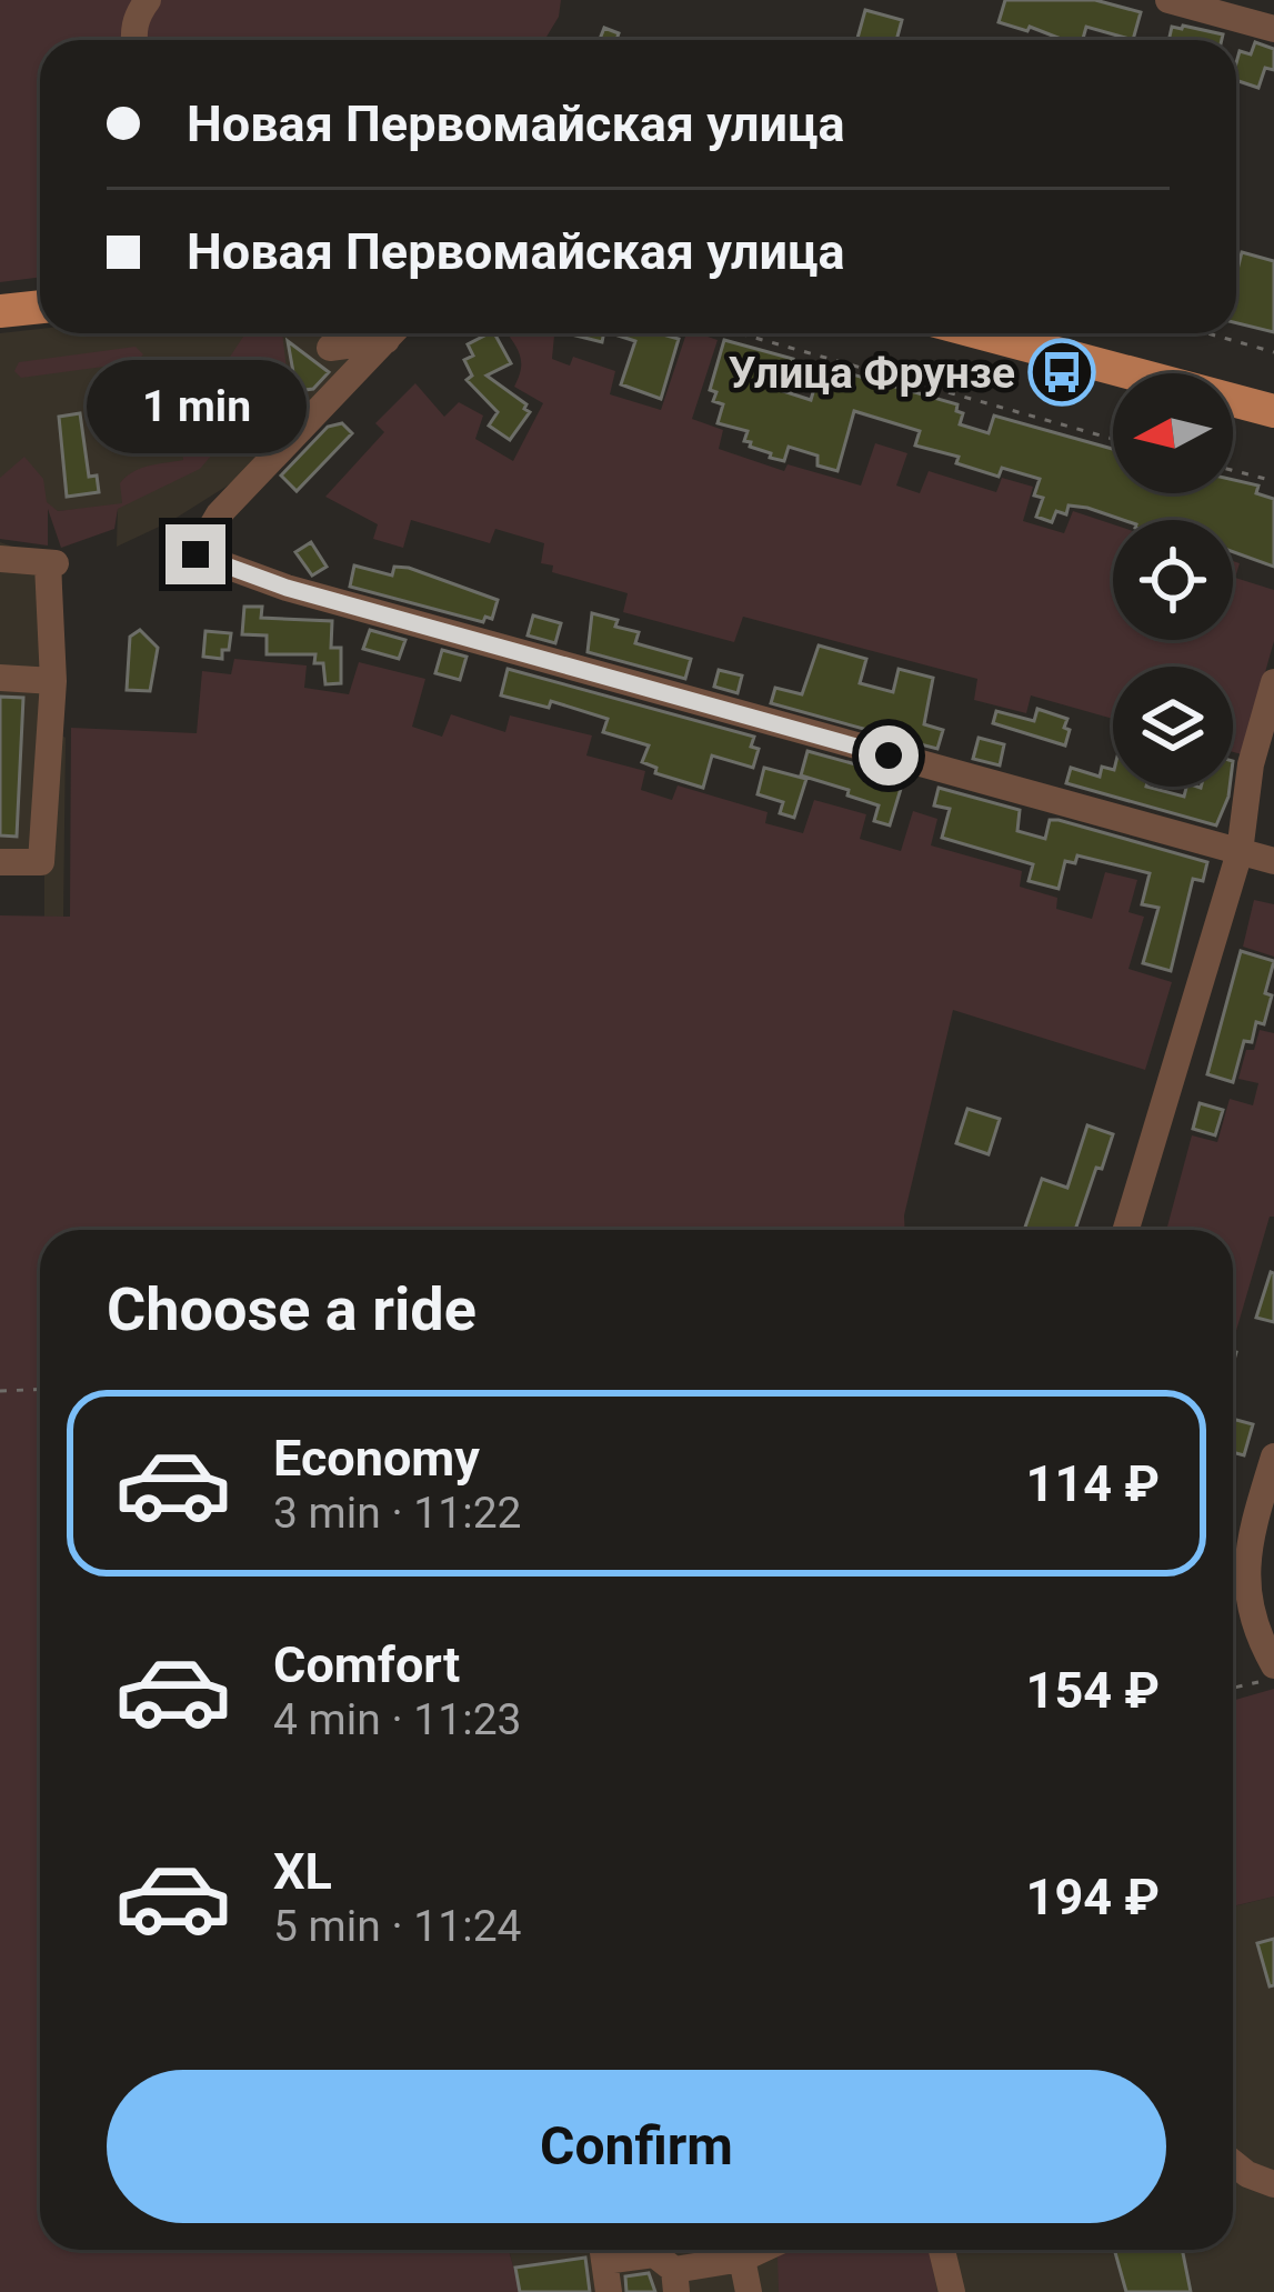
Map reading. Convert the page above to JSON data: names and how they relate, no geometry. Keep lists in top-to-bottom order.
{
  "places": {
    "bus stop": ["Улица Фрунзе"]
  },
  "north": "left",
  "page": {
    "banner": ["Новая Первомайская улица", "Новая Первомайская улица"],
    "bubble": "1 min",
    "heading": "Choose a ride",
    "list": [
      {
        "name": "Economy",
        "note": "3 min · 11:22",
        "value": "114 ₽"
      },
      {
        "name": "Comfort",
        "note": "4 min · 11:23",
        "value": "154 ₽"
      },
      {
        "name": "XL",
        "note": "5 min · 11:24",
        "value": "194 ₽"
      }
    ],
    "buttons": "Confirm"
  }
}
